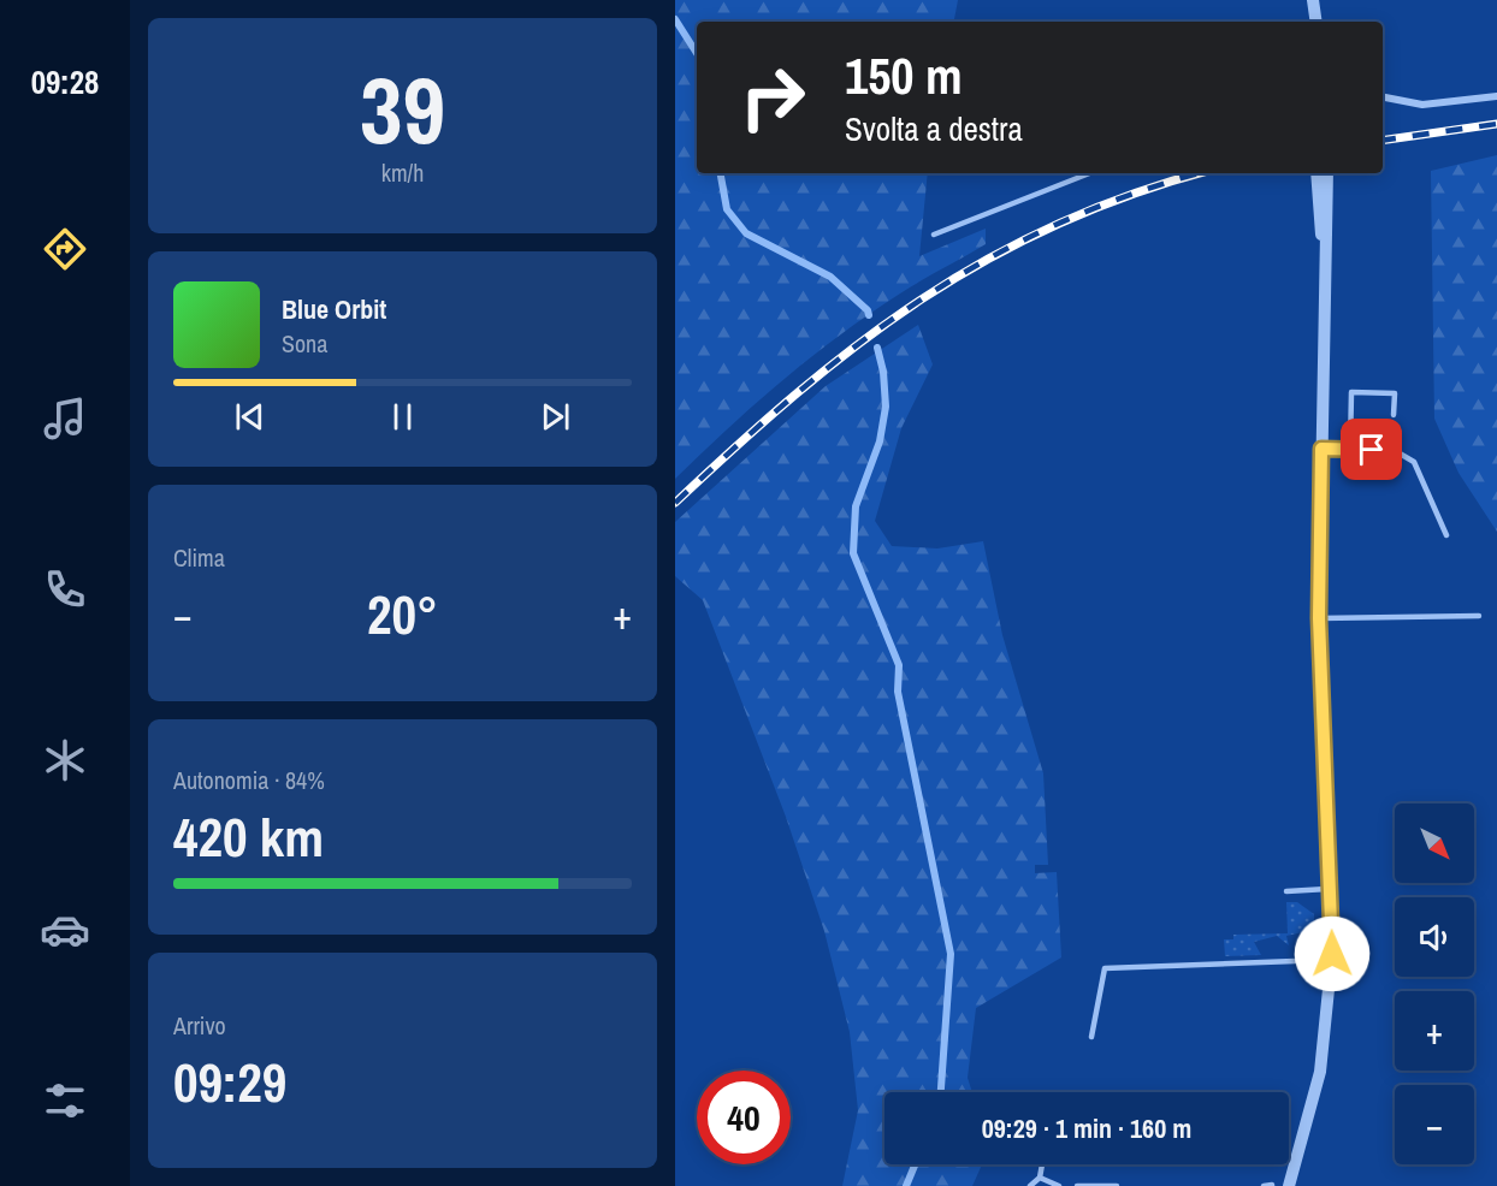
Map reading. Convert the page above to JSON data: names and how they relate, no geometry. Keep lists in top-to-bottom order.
{
  "north": "bottom right",
  "page": {
    "tabs": "09:28",
    "tile": [
      ["39", "km/h"],
      "Clima",
      ["Autonomia · 84%", "420 km"],
      ["Arrivo", "09:29"]
    ],
    "turn": ["150 m", "Svolta a destra"],
    "song": ["Blue Orbit", "Sona"],
    "heat": ["−", "20°", "+"],
    "map_buttons": ["+", "−"],
    "limit": "40",
    "trip": "09:29 · 1 min · 160 m"
  }
}
